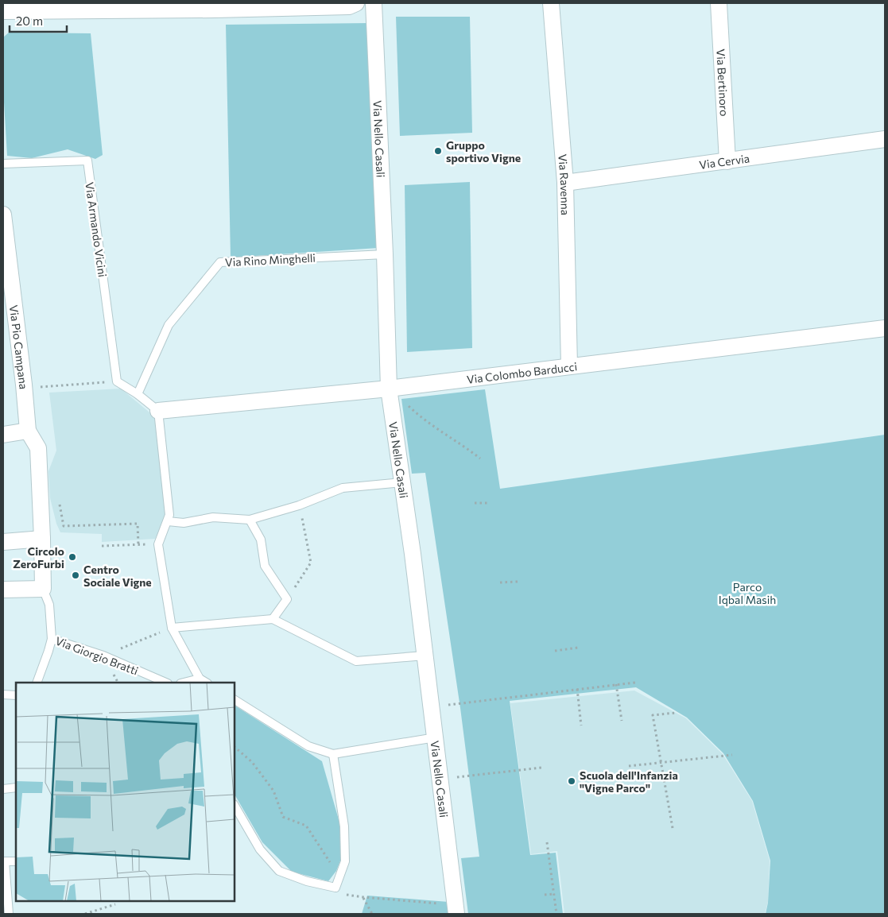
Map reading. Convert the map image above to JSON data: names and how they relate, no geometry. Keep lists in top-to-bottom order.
{
  "streets": {
    "street": [
      "Via Bertinoro",
      "Via Nello Casali",
      "Via Cervia",
      "Via Ravenna",
      "Via Pio Campana",
      "Via Colombo Barducci"
    ],
    "lane": ["Via Armando Vicini", "Via Rino Minghelli", "Via Giorgio Bratti"]
  },
  "crossings": [
    ["Via Bertinoro", "Via Cervia"],
    ["Via Nello Casali", "Via Rino Minghelli"],
    ["Via Nello Casali", "Via Colombo Barducci"],
    ["Via Cervia", "Via Ravenna"],
    ["Via Ravenna", "Via Colombo Barducci"]
  ],
  "parks": ["Parco Iqbal Masih"],
  "places": [
    "Gruppo sportivo Vigne",
    "Circolo ZeroFurbi",
    "Centro Sociale Vigne",
    "Scuola dell'Infanzia \"Vigne Parco\""
  ],
  "scale_bar": "20 m"
}
